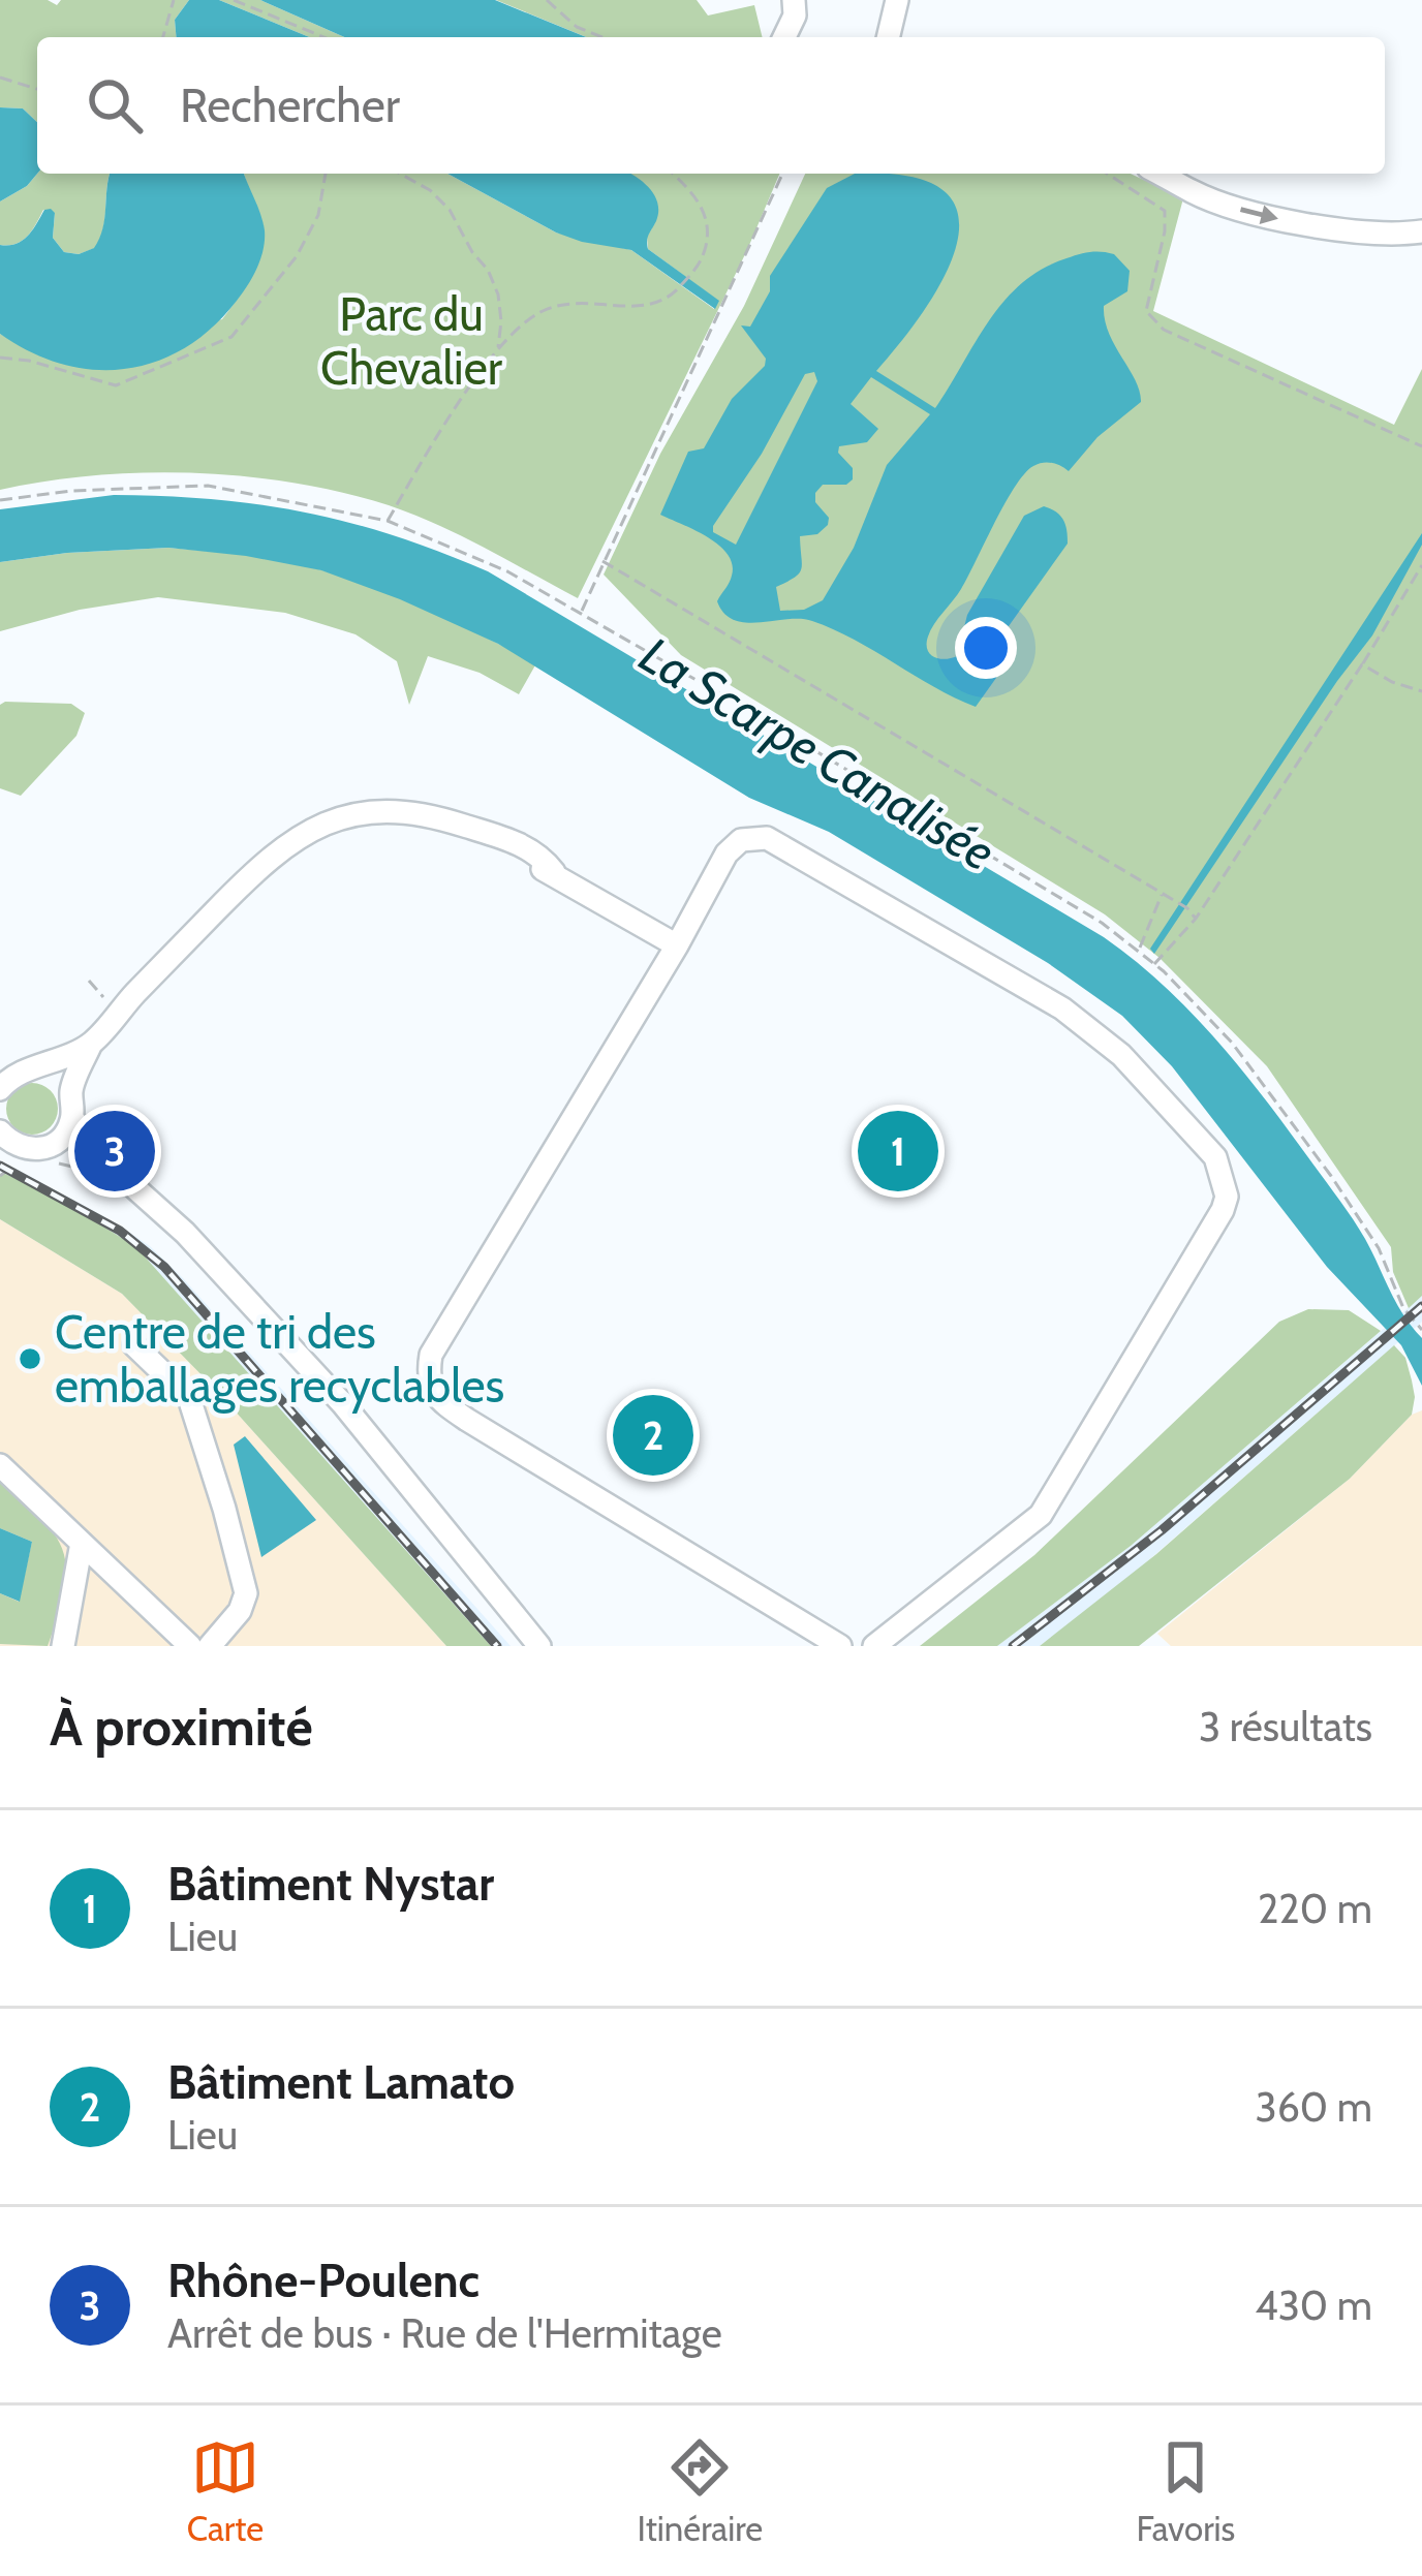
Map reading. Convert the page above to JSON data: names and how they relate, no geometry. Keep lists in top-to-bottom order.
{
  "water": ["La Scarpe Canalisée"],
  "parks": ["Parc du Chevalier"],
  "places": ["Centre de tri des emballages recyclables"],
  "page": {
    "search": "Rechercher",
    "pins": ["1", "3", "2"],
    "heading": ["À proximité", "3 résultats"],
    "list": [
      {
        "mark": "1",
        "name": "Bâtiment Nystar",
        "note": "Lieu",
        "value": "220 m"
      },
      {
        "mark": "2",
        "name": "Bâtiment Lamato",
        "note": "Lieu",
        "value": "360 m"
      },
      {
        "mark": "3",
        "name": "Rhône-Poulenc",
        "note": "Arrêt de bus · Rue de l'Hermitage",
        "value": "430 m"
      }
    ],
    "nav": ["Carte", "Itinéraire", "Favoris"]
  }
}
